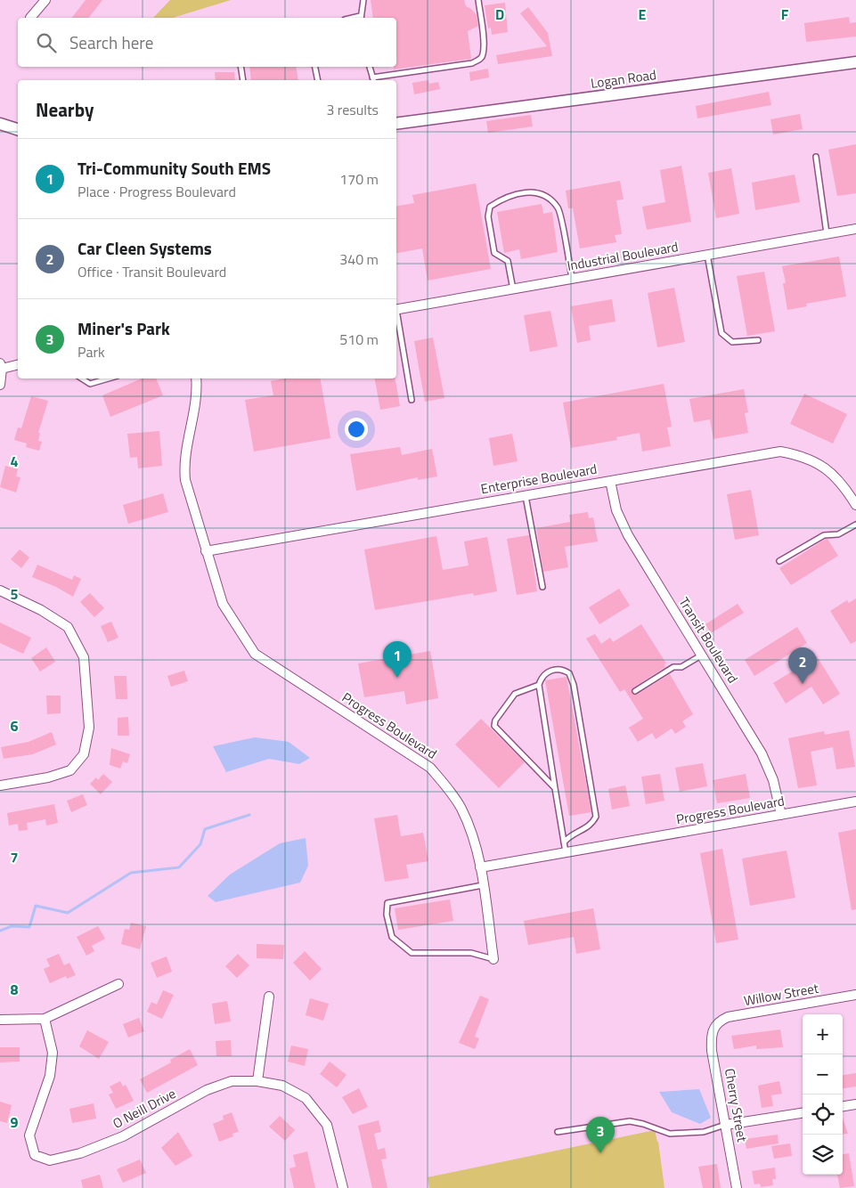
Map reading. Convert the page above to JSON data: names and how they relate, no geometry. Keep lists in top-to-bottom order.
{
  "streets": {
    "street": [
      "Logan Road",
      "Industrial Boulevard",
      "Enterprise Boulevard",
      "Transit Boulevard",
      "Progress Boulevard",
      "Willow Street",
      "Cherry Street",
      "O Neill Drive"
    ]
  },
  "crossings": [
    ["Enterprise Boulevard", "Transit Boulevard"],
    ["Enterprise Boulevard", "Progress Boulevard"],
    ["Transit Boulevard", "Progress Boulevard"],
    ["Willow Street", "Cherry Street"]
  ],
  "page": {
    "search": "Search here",
    "heading": ["Nearby", "3 results"],
    "list": [
      {
        "mark": "1",
        "name": "Tri-Community South EMS",
        "note": "Place · Progress Boulevard",
        "value": "170 m"
      },
      {
        "mark": "2",
        "name": "Car Cleen Systems",
        "note": "Office · Transit Boulevard",
        "value": "340 m"
      },
      {
        "mark": "3",
        "name": "Miner's Park",
        "note": "Park",
        "value": "510 m"
      }
    ],
    "pins": ["1", "2", "3"],
    "map_buttons": ["+", "−"]
  },
  "grid": {
    "columns": ["D", "E", "F"],
    "rows": [
      "4",
      "5",
      "6",
      "7",
      "8",
      "9"
    ]
  }
}
